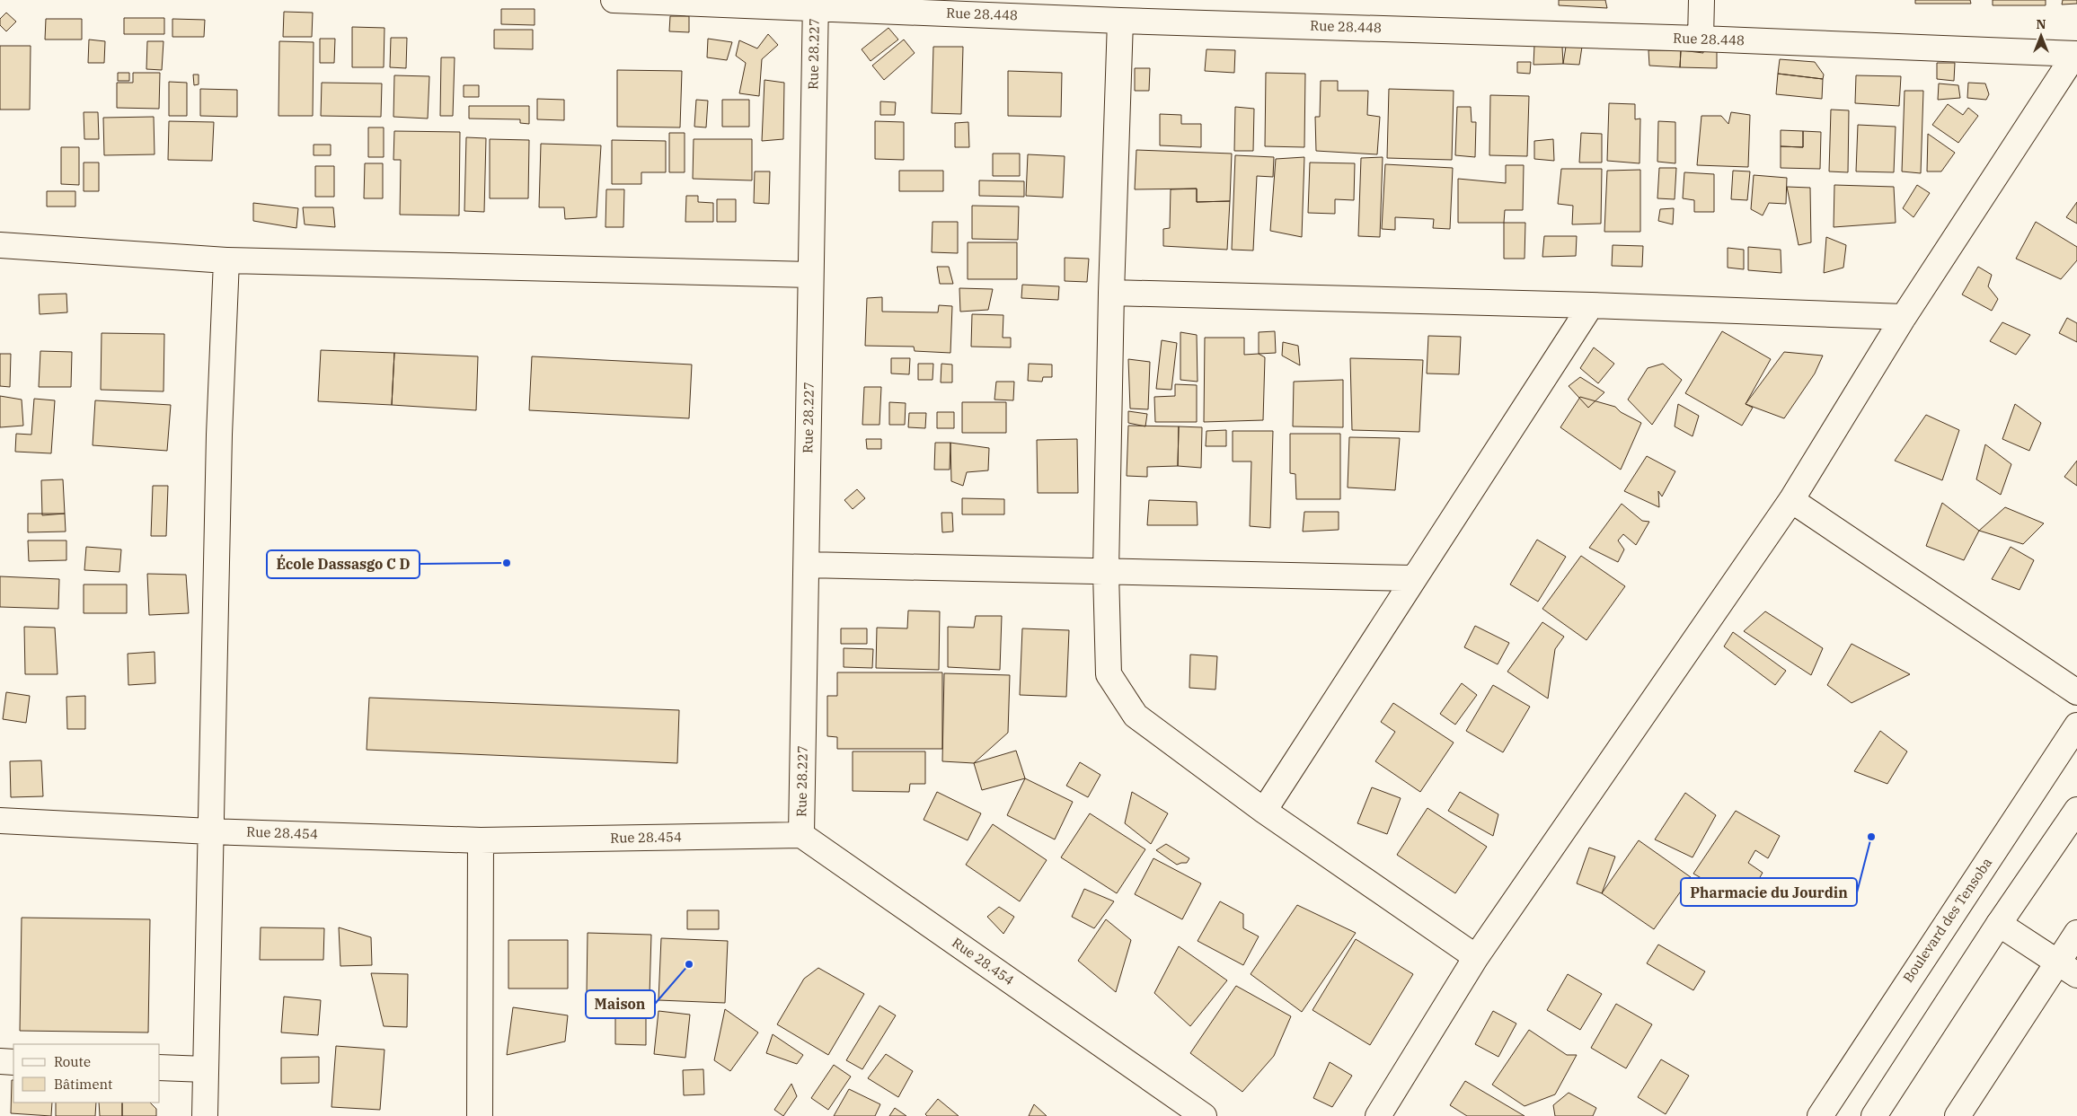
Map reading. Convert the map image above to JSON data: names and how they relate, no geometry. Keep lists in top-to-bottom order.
{
  "streets": {
    "street": [
      "Rue 28.448",
      "Rue 28.227",
      "Rue 28.454",
      "Boulevard des Tensoba"
    ]
  },
  "crossings": [
    ["Rue 28.448", "Rue 28.227"],
    ["Rue 28.227", "Rue 28.454"]
  ],
  "places": ["École Dassasgo C D", "Pharmacie du Jourdin", "Maison"],
  "legend": ["Route", "Bâtiment"],
  "north": "top"
}
